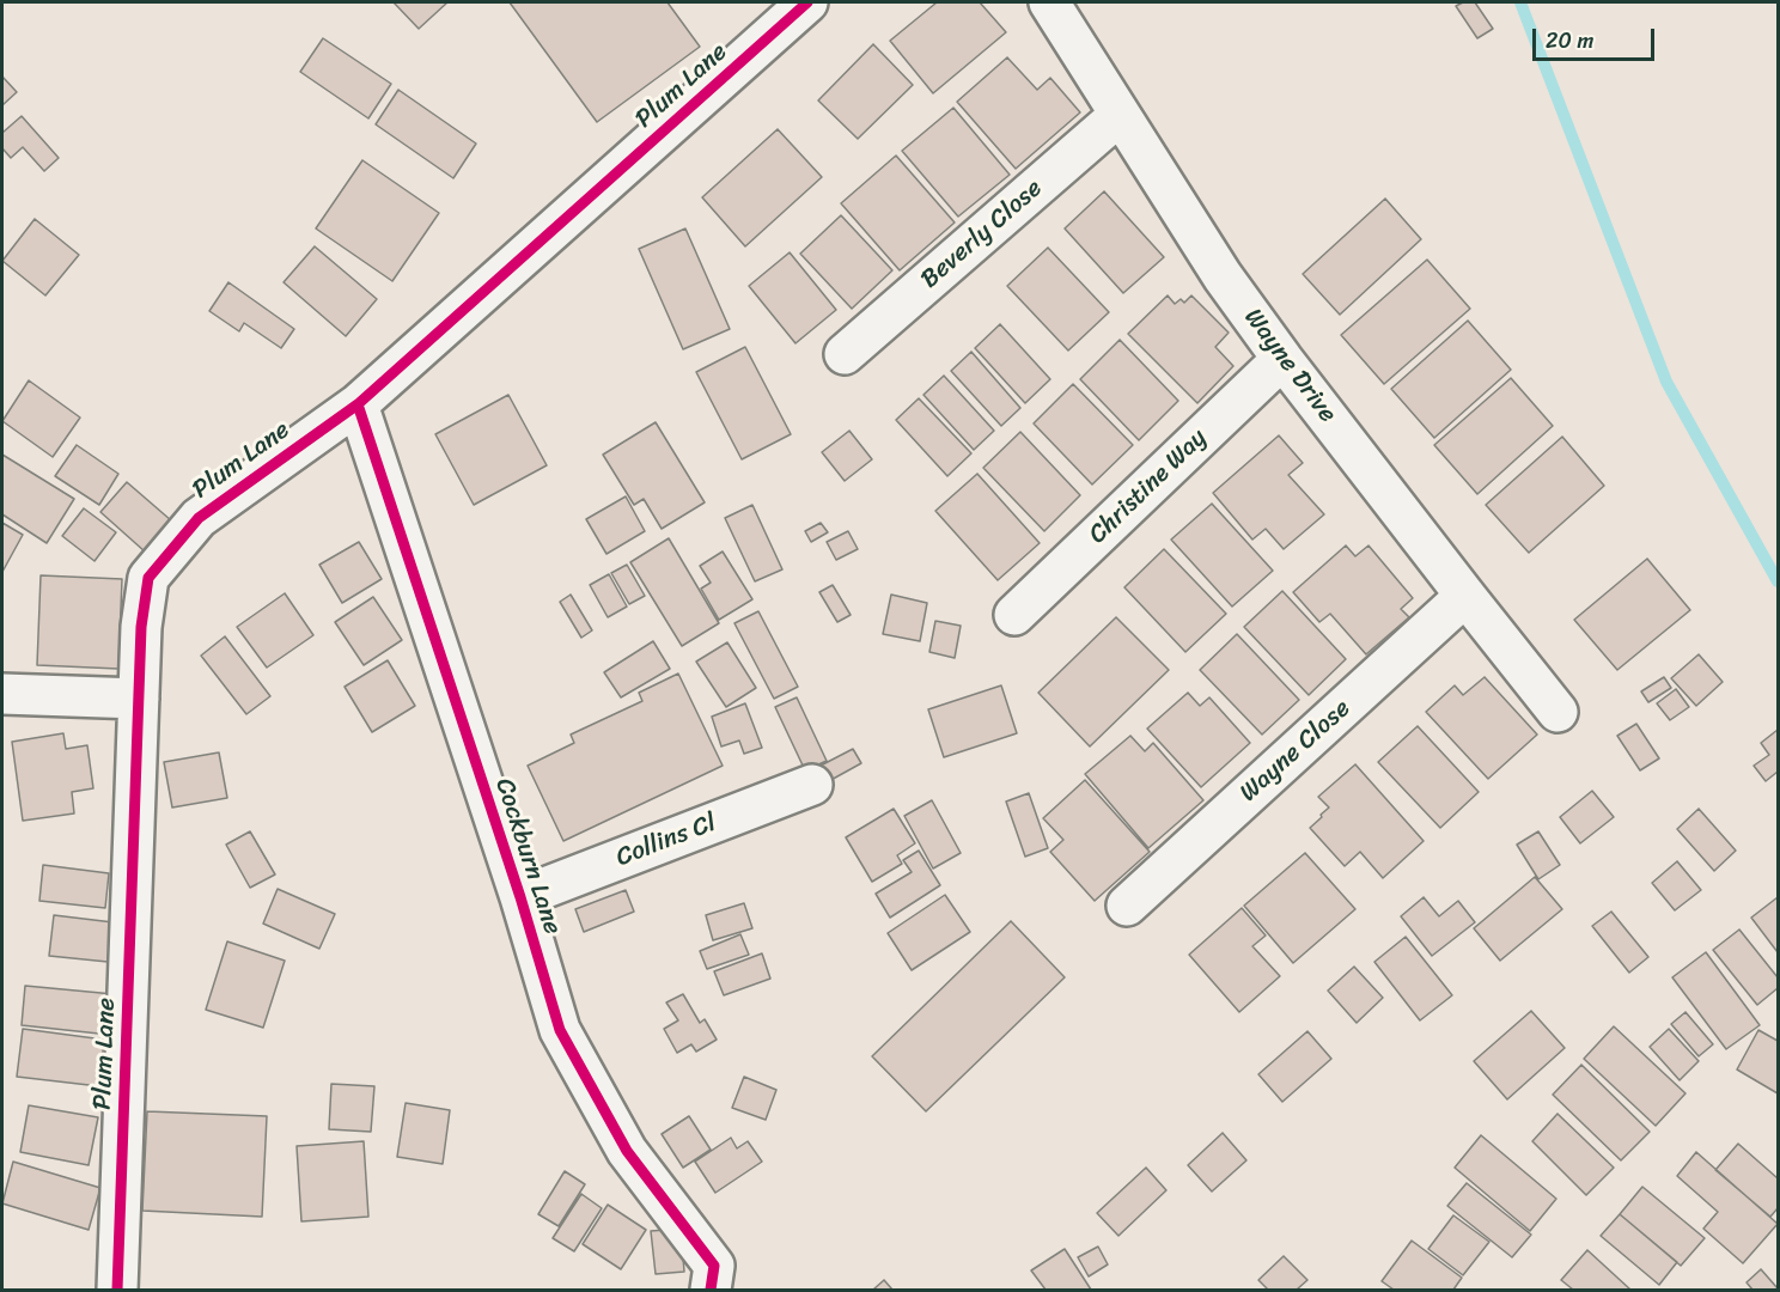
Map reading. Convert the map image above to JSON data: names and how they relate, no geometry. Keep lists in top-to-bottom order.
{
  "streets": {
    "street": [
      "Plum Lane",
      "Beverly Close",
      "Wayne Drive",
      "Christine Way",
      "Wayne Close",
      "Collins Cl",
      "Cockburn Lane"
    ]
  },
  "crossings": [
    ["Plum Lane", "Cockburn Lane"],
    ["Beverly Close", "Wayne Drive"],
    ["Wayne Drive", "Christine Way"],
    ["Wayne Drive", "Wayne Close"],
    ["Collins Cl", "Cockburn Lane"]
  ],
  "scale_bar": "20 m"
}
